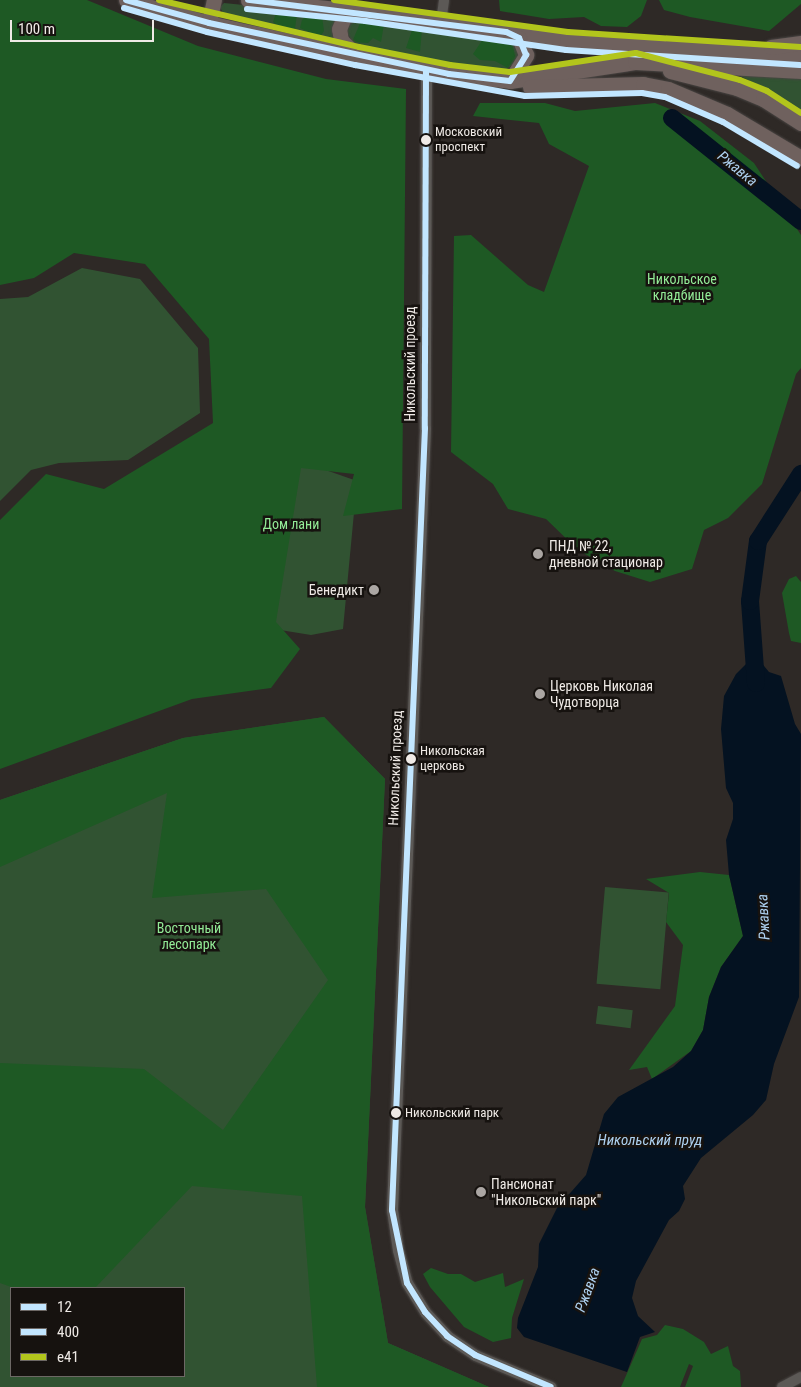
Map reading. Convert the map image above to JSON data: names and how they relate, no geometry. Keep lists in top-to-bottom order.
{
  "streets": {
    "street": ["Никольский проезд"]
  },
  "water": ["Ржавка", "Никольский пруд"],
  "parks": ["Никольское кладбище", "Дом лани", "Восточный лесопарк"],
  "places": [
    "Московский проспект",
    "ПНД № 22, дневной стационар",
    "Бенедикт",
    "Церковь Николая Чудотворца",
    "Никольская церковь",
    "Никольский парк",
    "Пансионат \"Никольский парк\""
  ],
  "lines": ["transit line 12", "transit line е41", "transit line 400"],
  "legend": ["12", "400", "е41"],
  "scale_bar": "100 m"
}
